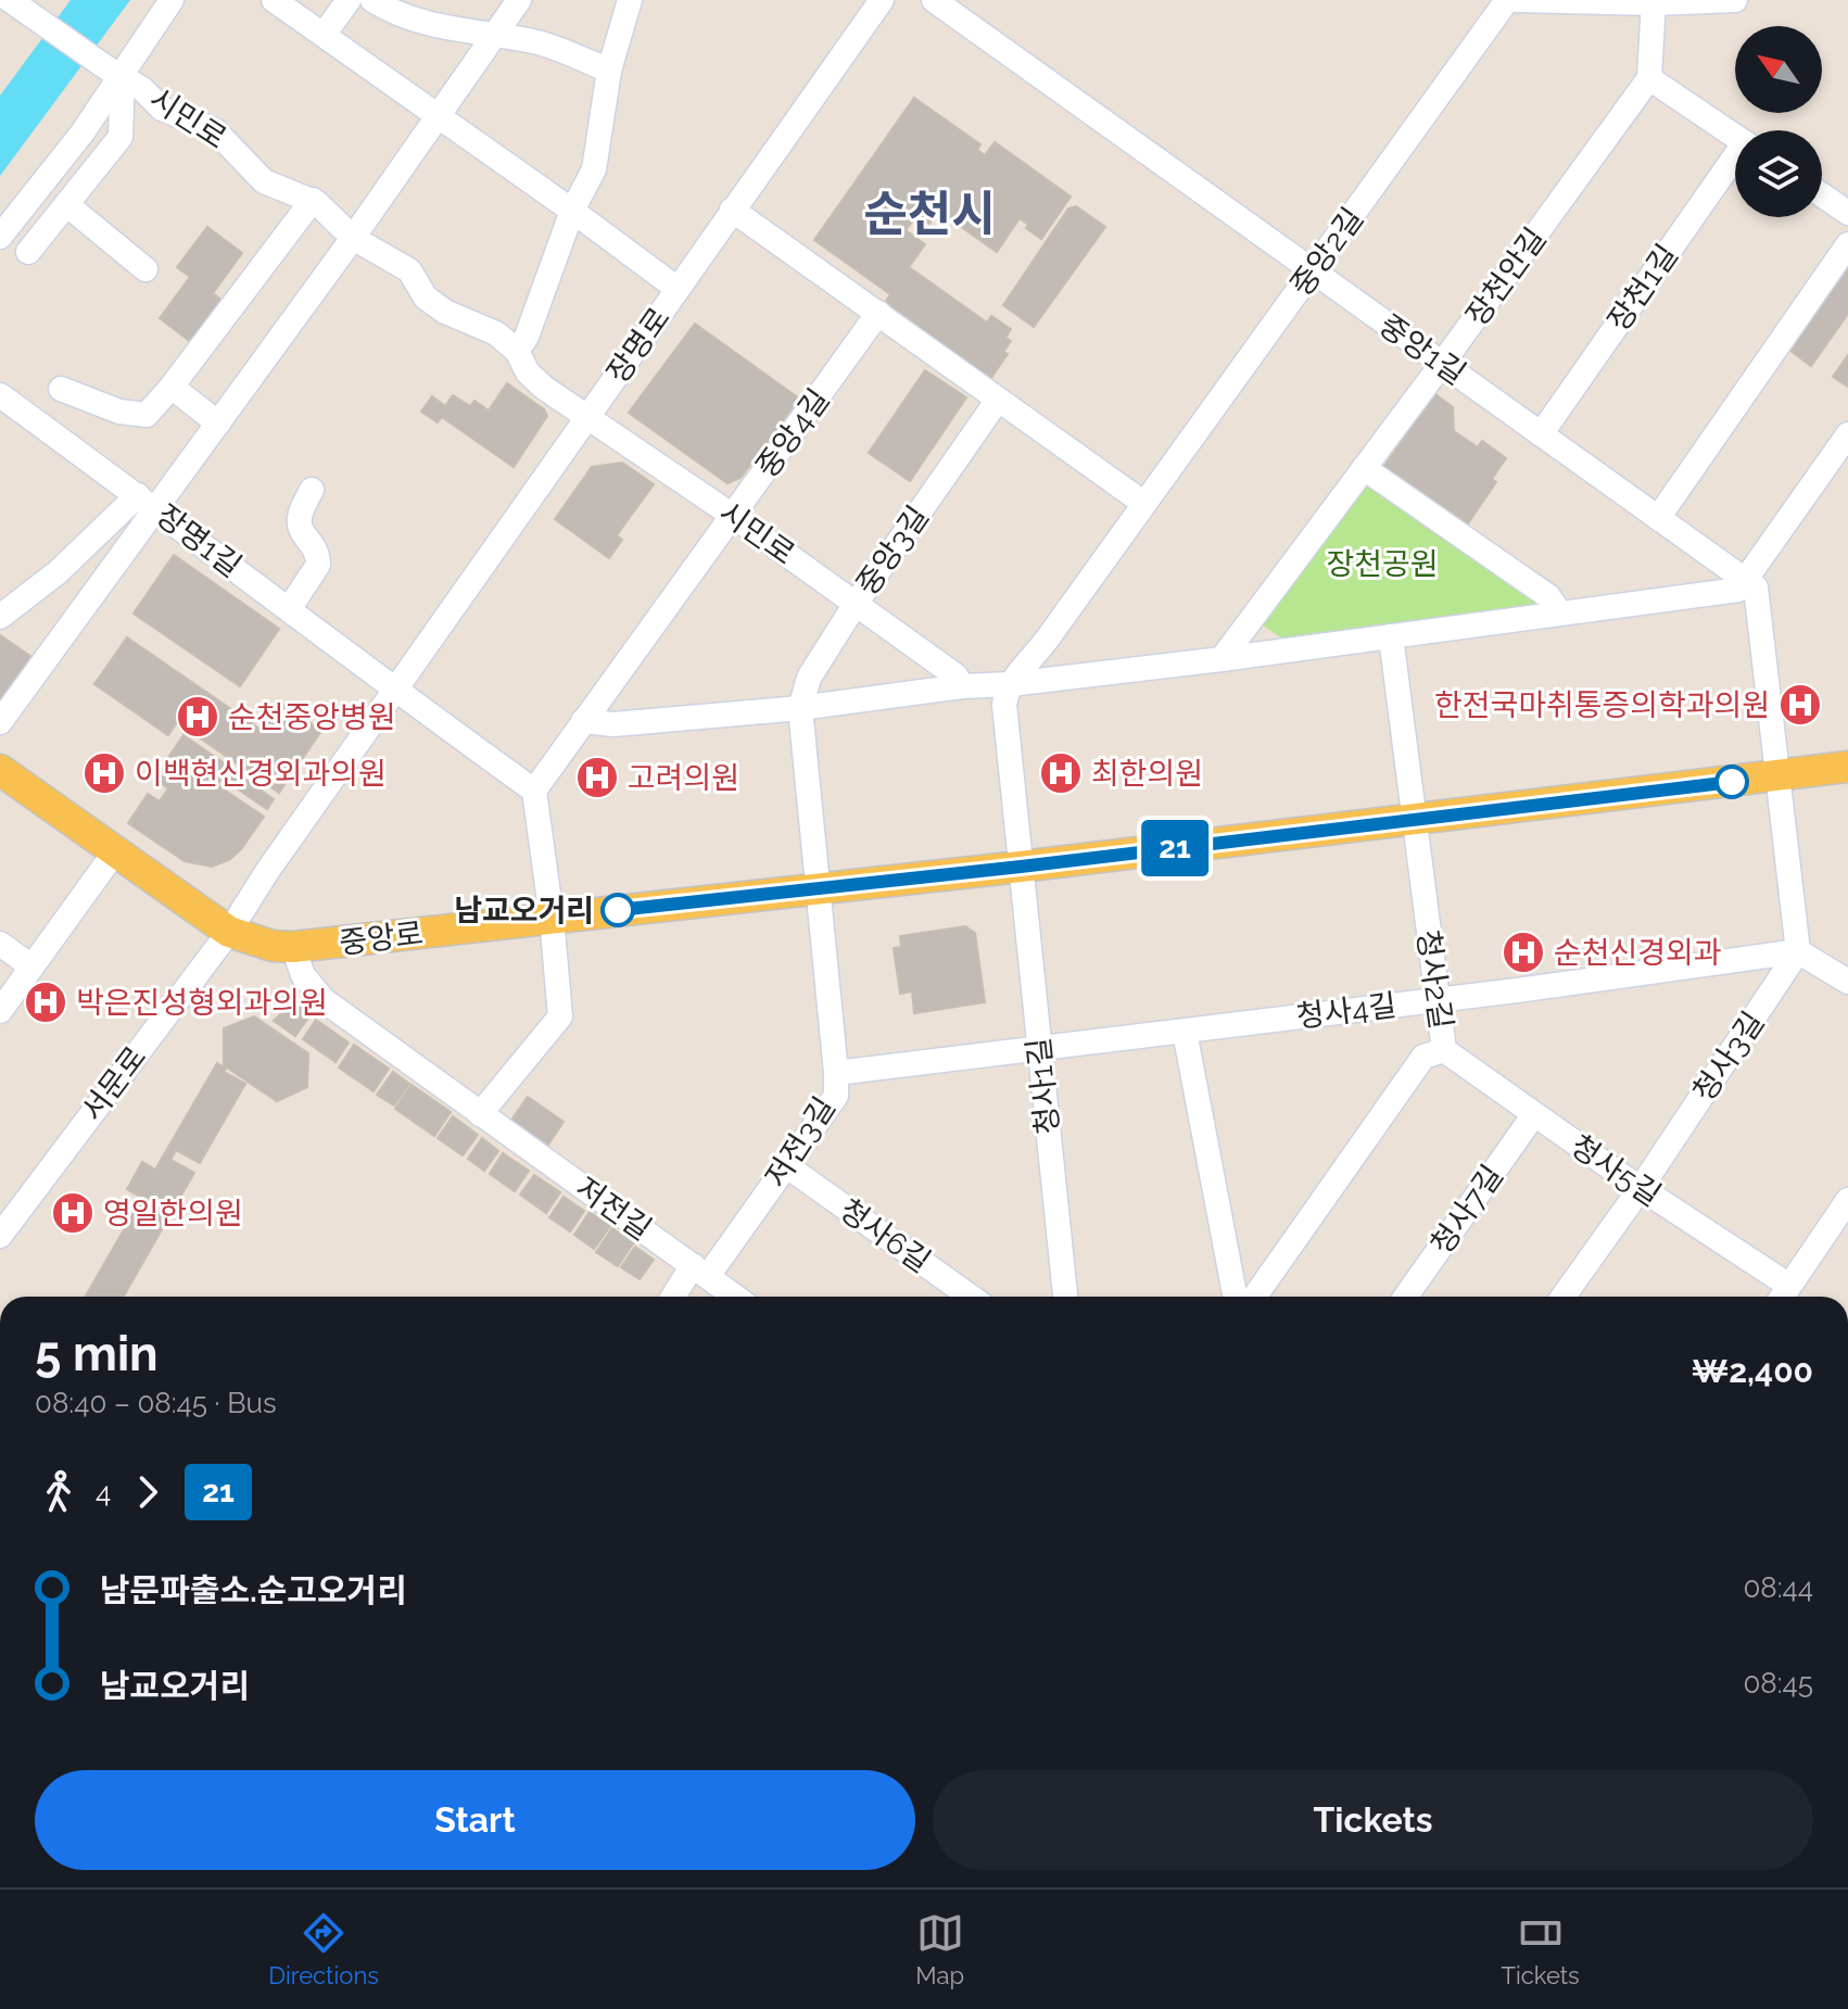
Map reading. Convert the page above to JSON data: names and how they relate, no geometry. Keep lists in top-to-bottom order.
{
  "streets": {
    "main road": ["중앙로"],
    "street": [
      "시민로",
      "중앙2길",
      "장천안길",
      "장천1길",
      "장명로",
      "중앙1길",
      "중앙4길",
      "장명1길",
      "중앙3길",
      "청사2길",
      "청사4길",
      "청사3길",
      "서문로",
      "청사1길",
      "저전3길",
      "청사5길",
      "저전길",
      "청사7길",
      "청사6길"
    ]
  },
  "crossings": [
    ["시민로", "장명로"],
    ["시민로", "중앙4길"],
    ["시민로", "중앙3길"],
    ["중앙2길", "중앙1길"],
    ["장천안길", "장천1길"],
    ["장천안길", "중앙1길"],
    ["장천1길", "중앙1길"],
    ["장명로", "장명1길"],
    ["장명로", "중앙로"],
    ["장명로", "서문로"],
    ["중앙3길", "중앙로"],
    ["중앙3길", "저전3길"],
    ["중앙로", "청사2길"],
    ["중앙로", "서문로"],
    ["중앙로", "청사1길"],
    ["중앙로", "저전3길"],
    ["중앙로", "저전길"],
    ["청사2길", "청사4길"],
    ["청사2길", "청사5길"],
    ["청사4길", "청사3길"],
    ["청사4길", "청사1길"],
    ["청사4길", "저전3길"],
    ["청사3길", "청사5길"],
    ["저전3길", "저전길"],
    ["저전3길", "청사6길"],
    ["청사5길", "청사7길"]
  ],
  "districts": ["순천시"],
  "parks": ["장천공원"],
  "places": {
    "hospital": [
      "한전국마취통증의학과의원",
      "순천중앙병원",
      "이백현신경외과의원",
      "최한의원",
      "고려의원",
      "순천신경외과",
      "박은진성형외과의원",
      "영일한의원"
    ],
    "other": ["남교오거리"]
  },
  "lines": ["bus line 21"],
  "north": "top left",
  "page": {
    "on_map": "21",
    "heading": ["5 min", "08:40 – 08:45 · Bus", "₩2,400"],
    "legs": ["4", "21"],
    "list": [
      {
        "name": "남문파출소.순고오거리",
        "value": "08:44"
      },
      {
        "name": "남교오거리",
        "value": "08:45"
      }
    ],
    "buttons": ["Start", "Tickets"],
    "tabs": ["Directions", "Map", "Tickets"]
  }
}
